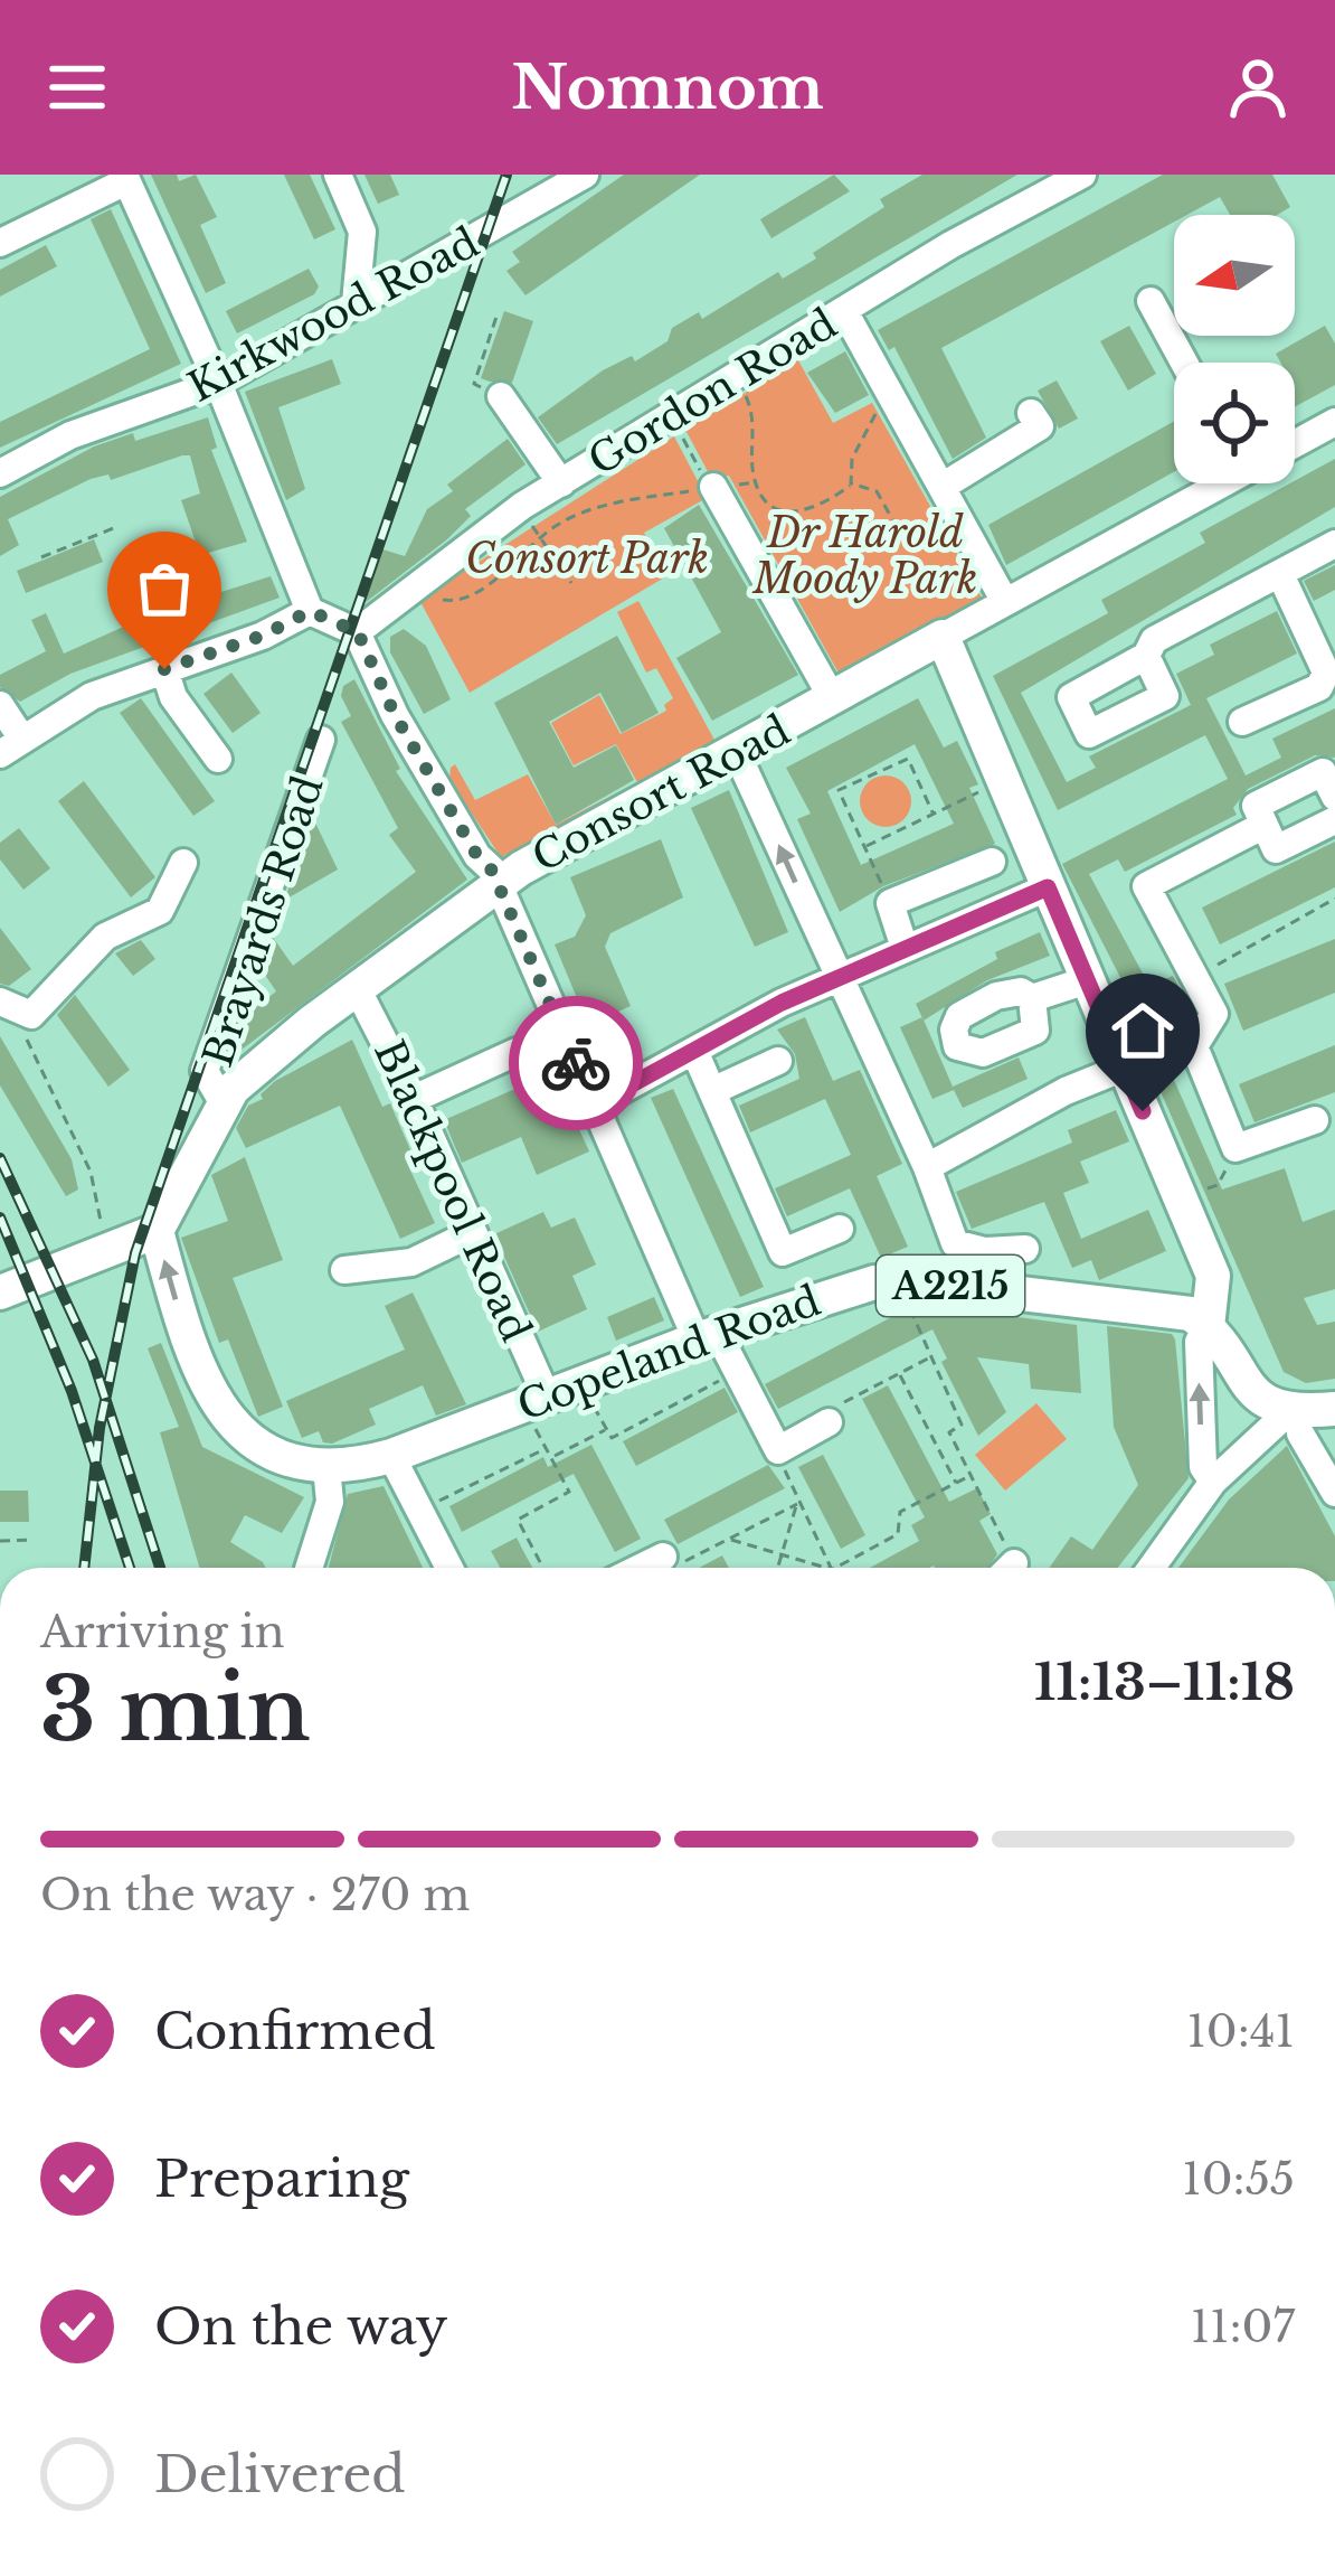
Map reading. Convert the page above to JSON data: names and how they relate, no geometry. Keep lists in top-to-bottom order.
{
  "streets": {
    "main road": ["Consort Road", "A2215", "Copeland Road"],
    "street": [
      "Kirkwood Road",
      "Gordon Road",
      "Brayards Road",
      "Blackpool Road"
    ]
  },
  "crossings": [
    ["Consort Road", "Brayards Road"],
    ["Consort Road", "Blackpool Road"],
    ["Consort Road", "Copeland Road"],
    ["Blackpool Road", "Copeland Road"]
  ],
  "parks": ["Dr Harold Moody Park", "Consort Park"],
  "north": "left",
  "page": {
    "header": "Nomnom",
    "heading": ["3 min", "Arriving in", "11:13–11:18"],
    "bar": "On the way · 270 m",
    "list": [
      ["Confirmed", "10:41"],
      ["Preparing", "10:55"],
      ["On the way", "11:07"],
      "Delivered"
    ]
  }
}
